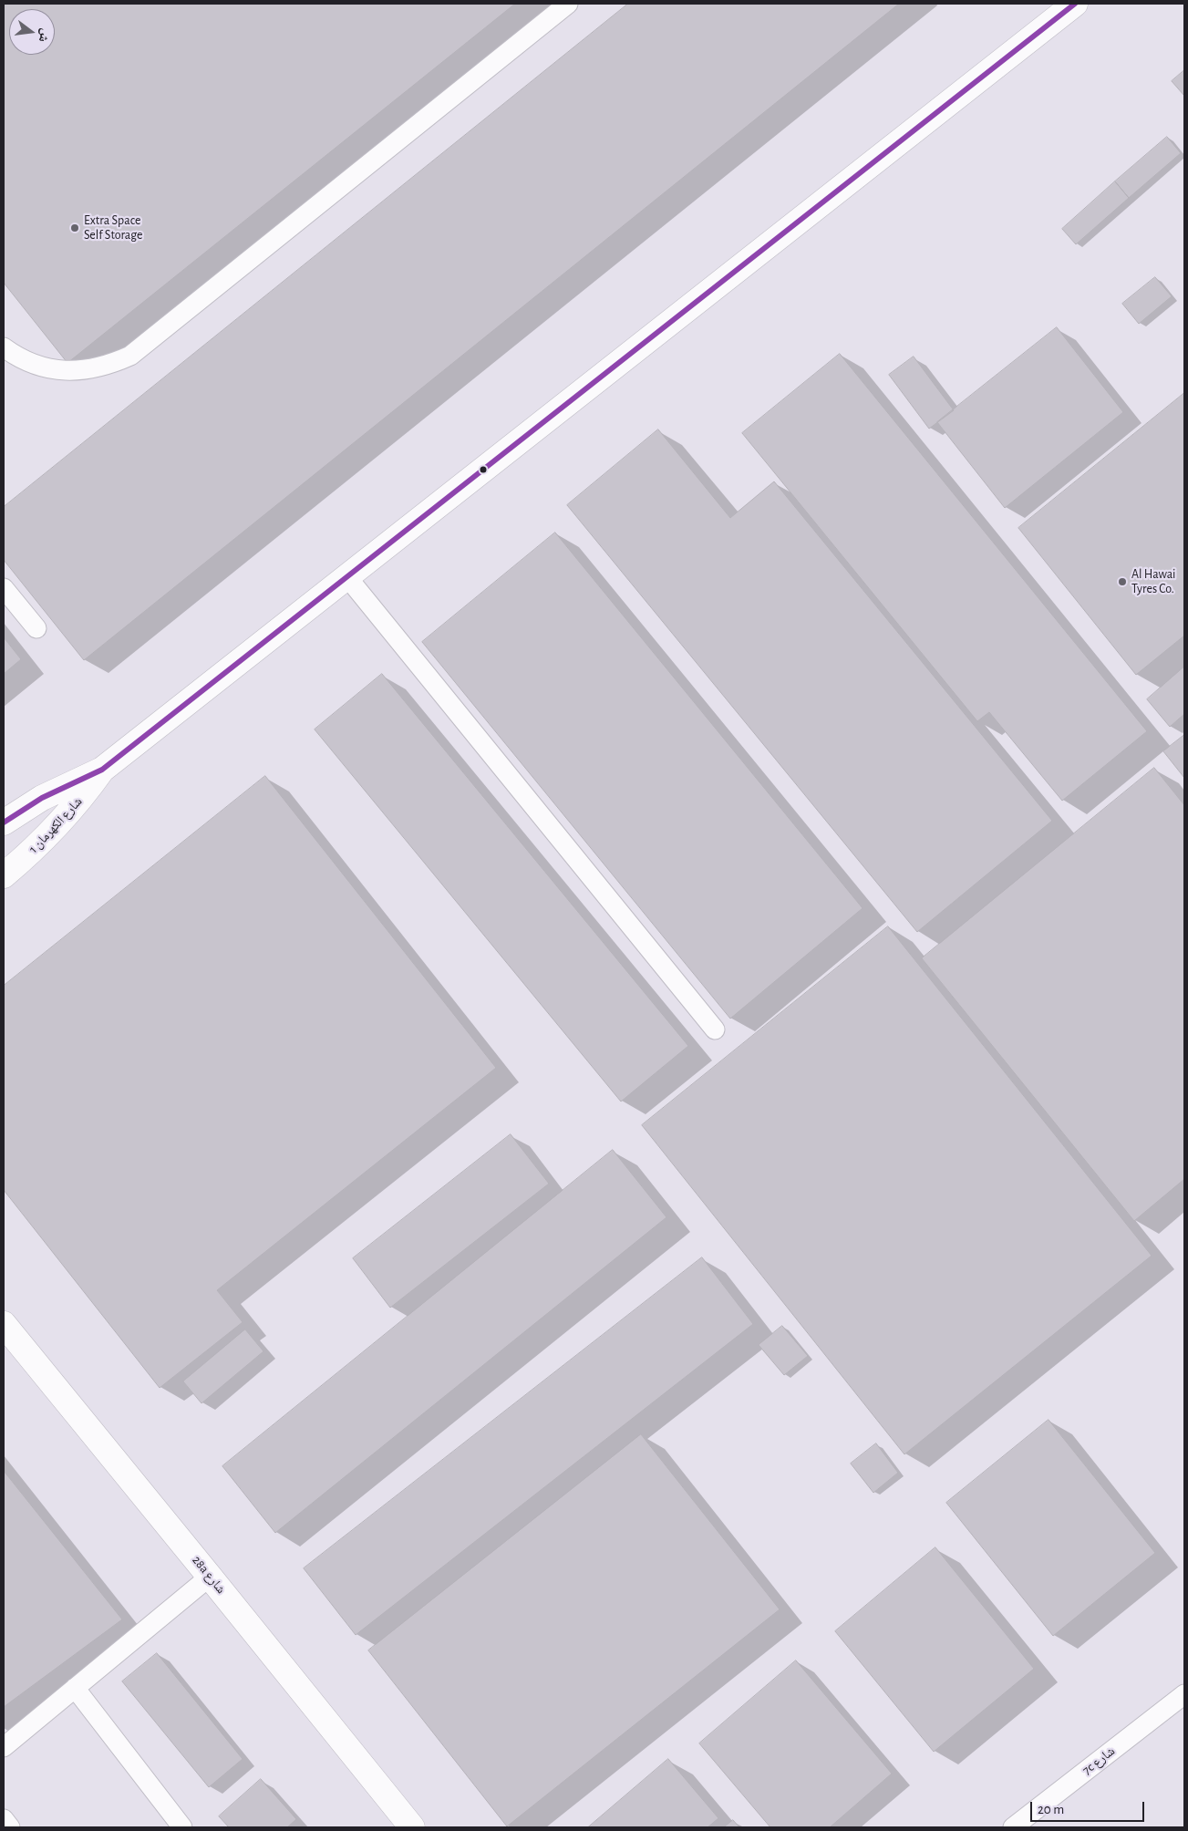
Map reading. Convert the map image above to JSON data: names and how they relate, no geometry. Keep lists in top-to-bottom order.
{
  "streets": {
    "street": ["شارع الكهرمان 1", "28a شارع"],
    "lane": ["7c شارع"]
  },
  "places": ["Extra Space Self Storage", "Al Hawai Tyres Co."],
  "scale_bar": "20 m",
  "north": "right"
}
